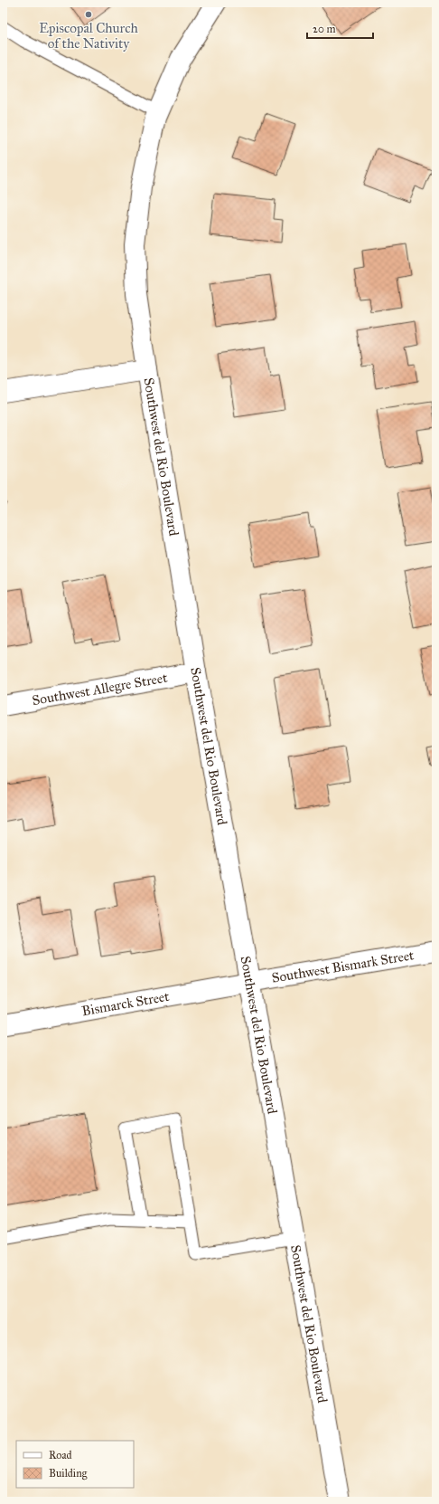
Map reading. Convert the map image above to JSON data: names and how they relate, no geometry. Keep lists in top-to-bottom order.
{
  "streets": {
    "street": [
      "Southwest del Rio Boulevard",
      "Southwest Allegre Street",
      "Southwest Bismark Street",
      "Bismarck Street"
    ]
  },
  "crossings": [
    ["Southwest del Rio Boulevard", "Southwest Allegre Street"],
    ["Southwest del Rio Boulevard", "Southwest Bismark Street"],
    ["Southwest del Rio Boulevard", "Bismarck Street"],
    ["Southwest Bismark Street", "Bismarck Street"]
  ],
  "places": ["Episcopal Church of the Nativity"],
  "legend": ["Road", "Building"],
  "scale_bar": "20 m"
}
